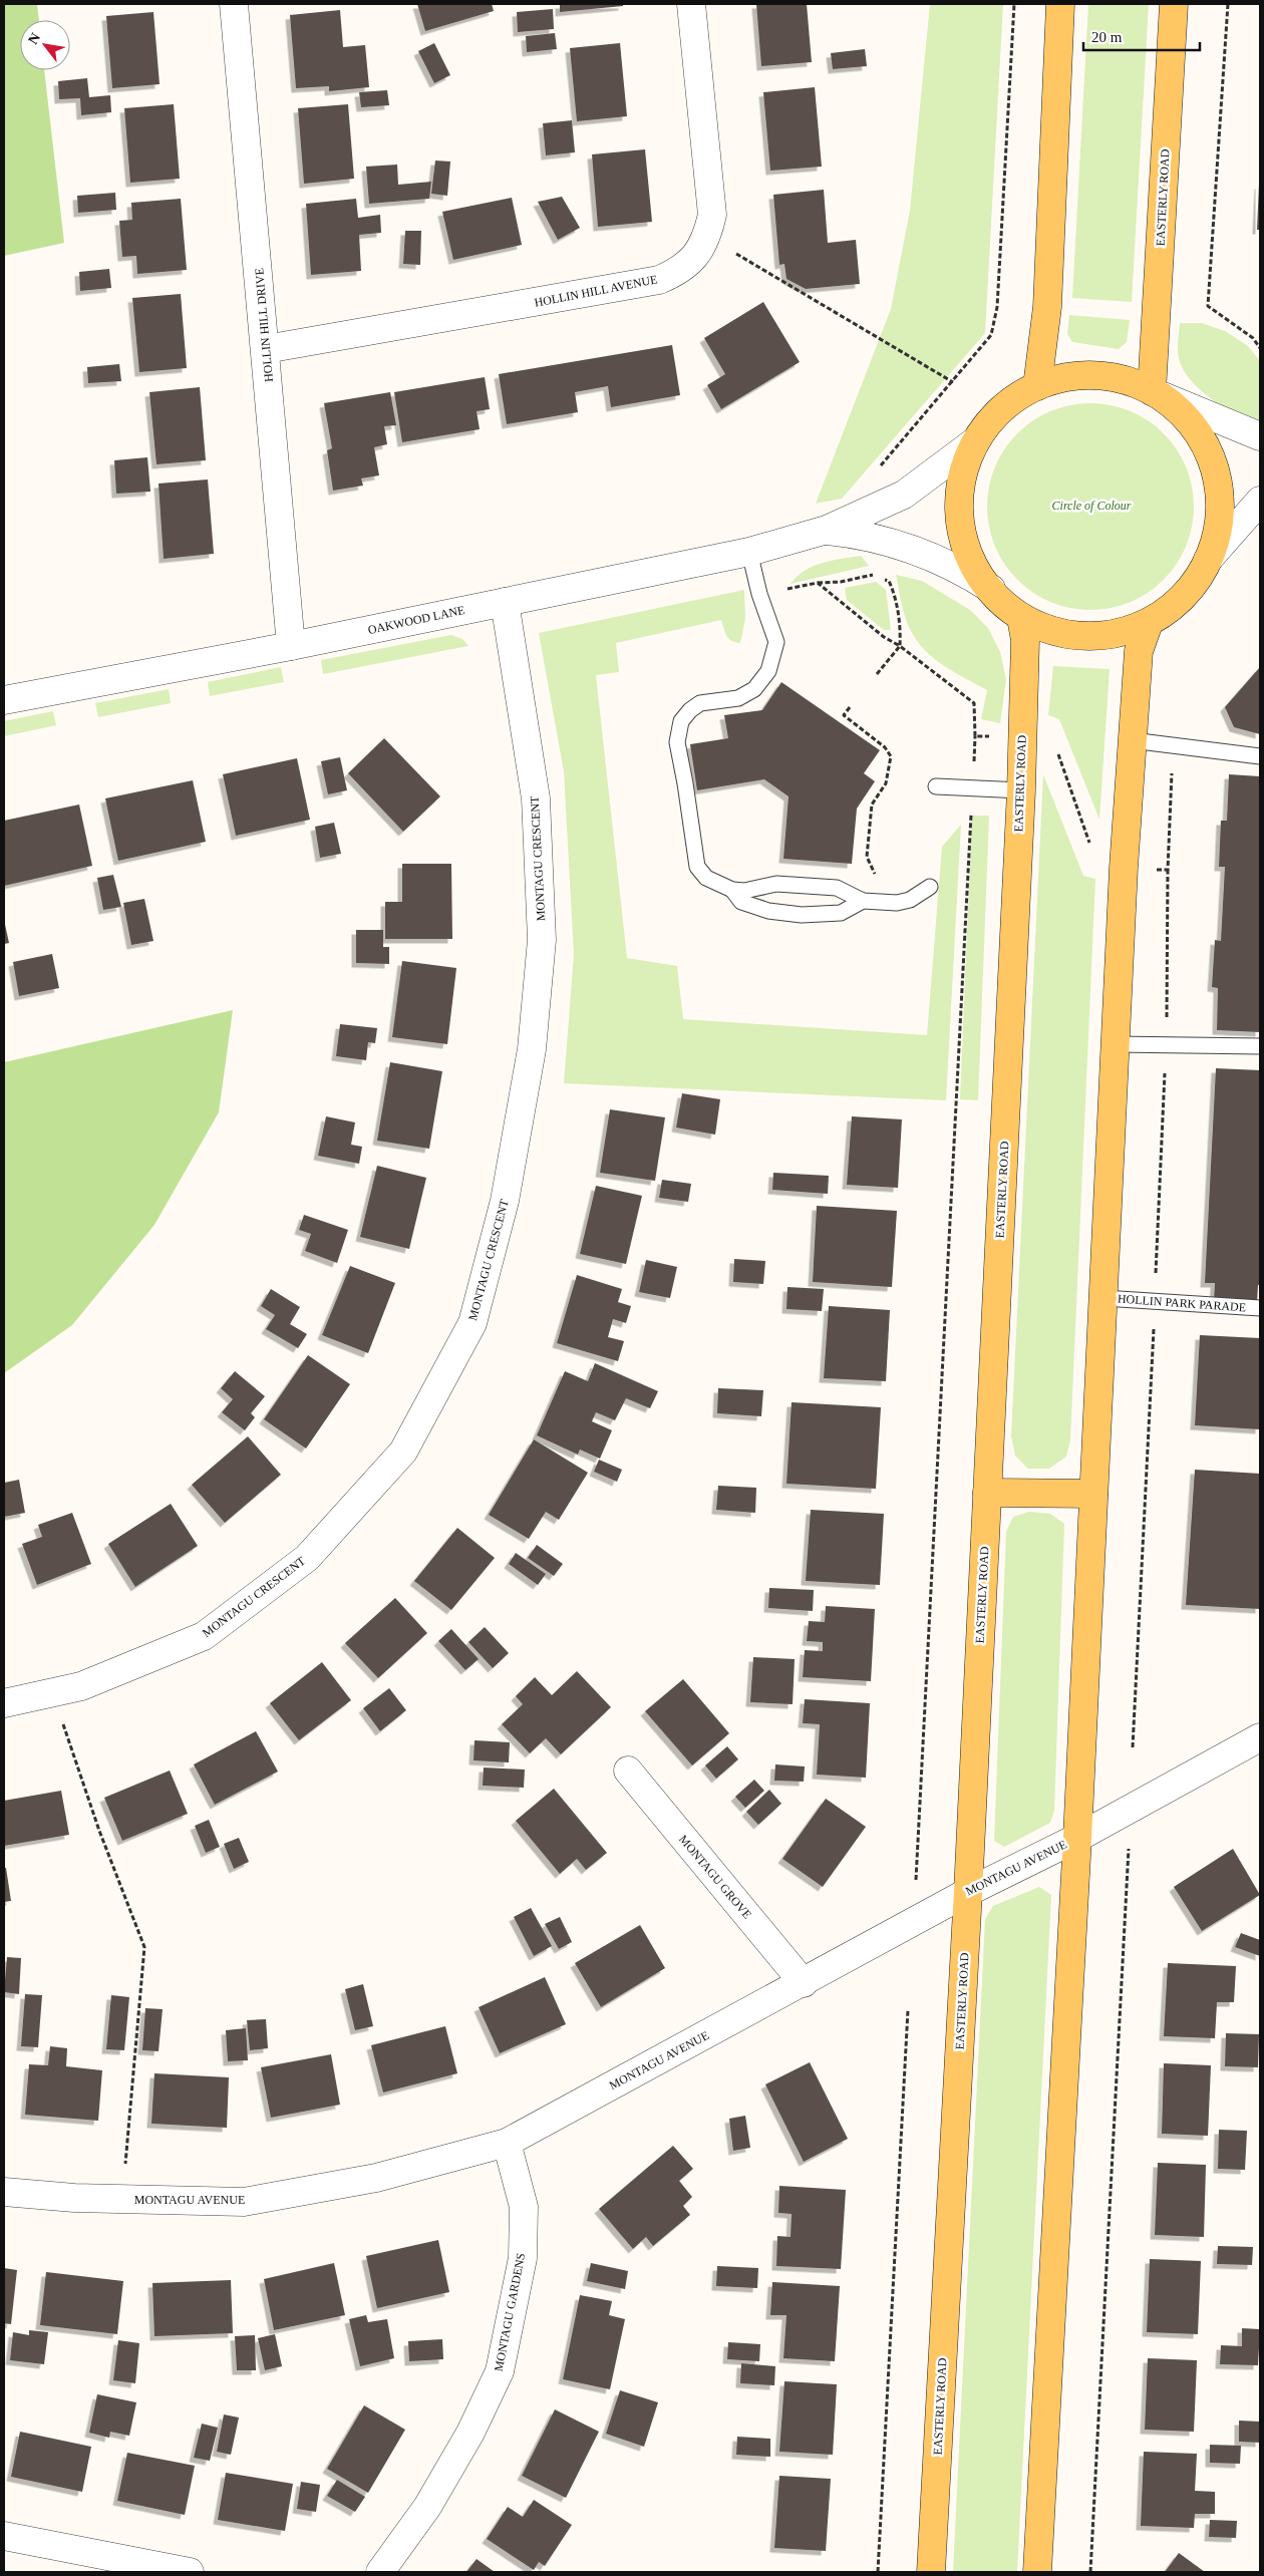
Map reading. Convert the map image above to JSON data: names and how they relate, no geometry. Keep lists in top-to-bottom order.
{
  "streets": {
    "main road": ["EASTERLY ROAD"],
    "street": [
      "HOLLIN HILL AVENUE",
      "HOLLIN HILL DRIVE",
      "OAKWOOD LANE",
      "MONTAGU CRESCENT",
      "MONTAGU AVENUE",
      "MONTAGU GROVE",
      "MONTAGU GARDENS"
    ],
    "lane": ["HOLLIN PARK PARADE"]
  },
  "crossings": [
    ["EASTERLY ROAD", "MONTAGU AVENUE"],
    ["HOLLIN HILL AVENUE", "HOLLIN HILL DRIVE"],
    ["HOLLIN HILL DRIVE", "OAKWOOD LANE"],
    ["OAKWOOD LANE", "MONTAGU CRESCENT"],
    ["MONTAGU AVENUE", "MONTAGU GROVE"],
    ["MONTAGU AVENUE", "MONTAGU GARDENS"]
  ],
  "parks": ["Circle of Colour"],
  "scale_bar": "20 m",
  "north": "top left"
}
